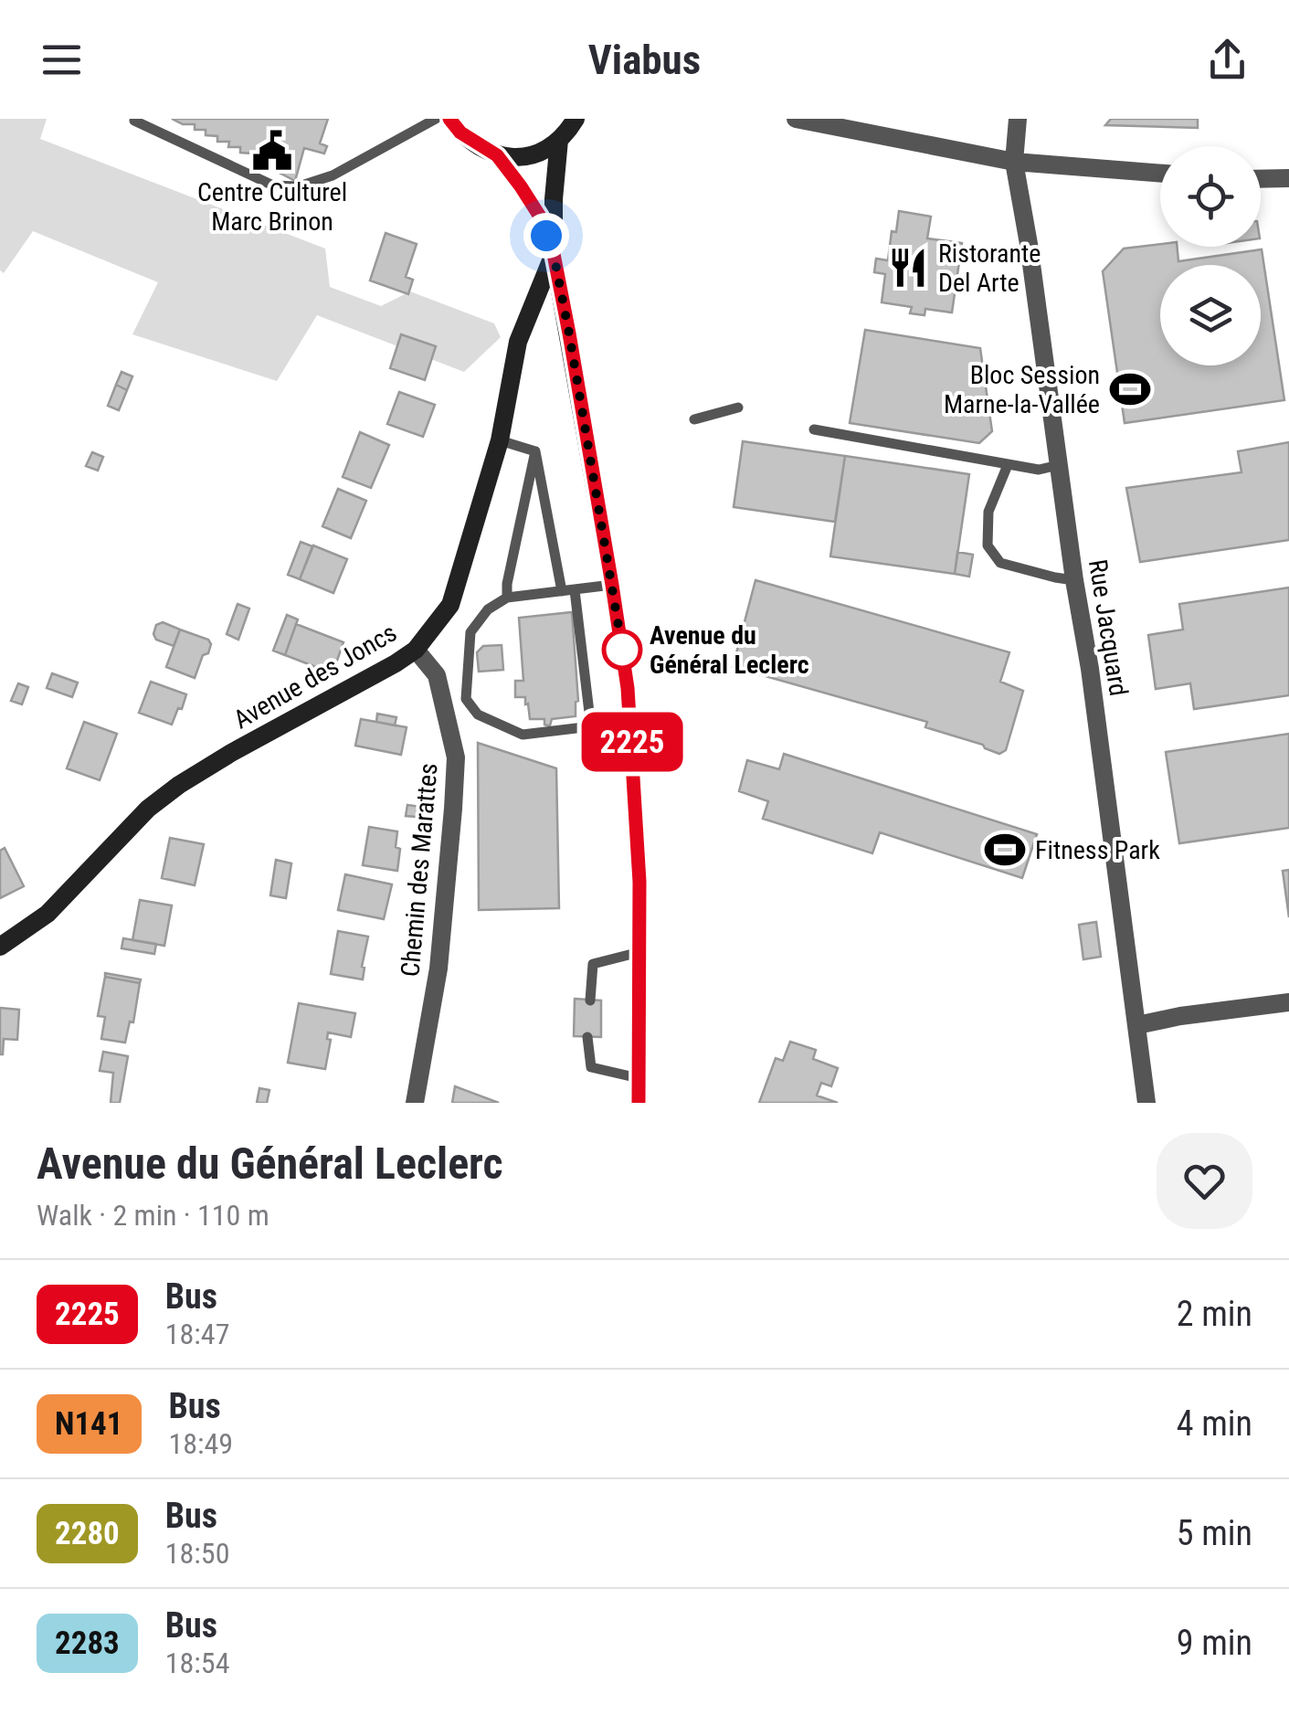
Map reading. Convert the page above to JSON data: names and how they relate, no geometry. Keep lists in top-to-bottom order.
{
  "streets": {
    "main road": ["Avenue des Joncs"],
    "street": ["Rue Jacquard", "Chemin des Marattes"]
  },
  "crossings": [
    ["Avenue des Joncs", "Chemin des Marattes"]
  ],
  "places": {
    "public building": ["Centre Culturel Marc Brinon"],
    "restaurant": ["Ristorante Del Arte"],
    "sports": ["Bloc Session Marne-la-Vallée", "Fitness Park"],
    "other": ["Avenue du Général Leclerc"]
  },
  "lines": ["bus line 2225"],
  "page": {
    "header": "Viabus",
    "on_map": "2225",
    "heading": ["Avenue du Général Leclerc", "Walk · 2 min · 110 m"],
    "list": [
      {
        "mark": "2225",
        "name": "Bus",
        "note": "18:47",
        "value": "2 min"
      },
      {
        "mark": "N141",
        "name": "Bus",
        "note": "18:49",
        "value": "4 min"
      },
      {
        "mark": "2280",
        "name": "Bus",
        "note": "18:50",
        "value": "5 min"
      },
      {
        "mark": "2283",
        "name": "Bus",
        "note": "18:54",
        "value": "9 min"
      }
    ]
  }
}
